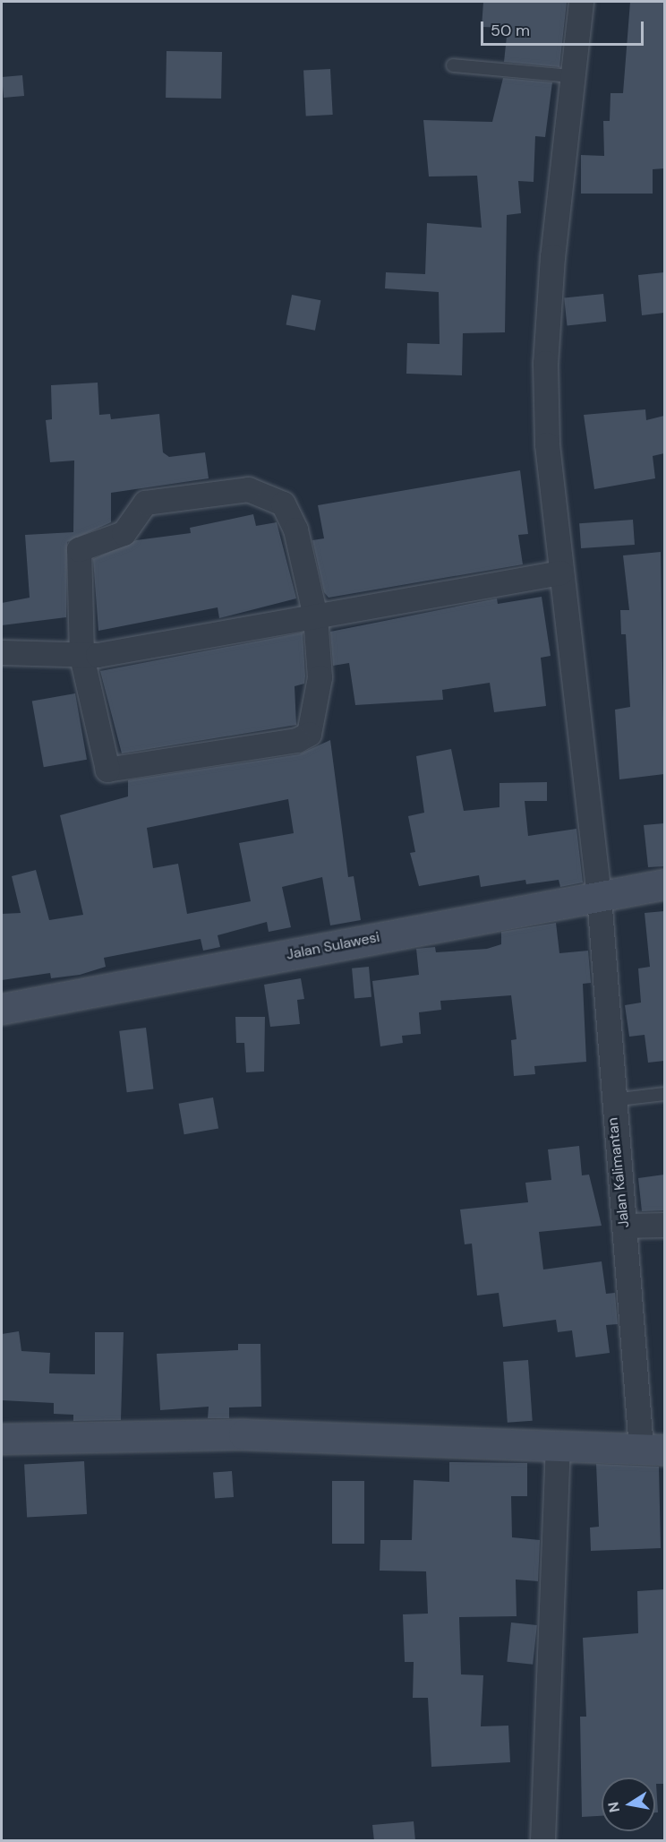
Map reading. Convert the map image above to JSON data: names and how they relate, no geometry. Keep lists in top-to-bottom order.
{
  "streets": {
    "street": ["Jalan Sulawesi", "Jalan Kalimantan"]
  },
  "crossings": [
    ["Jalan Sulawesi", "Jalan Kalimantan"]
  ],
  "scale_bar": "50 m",
  "north": "left"
}
